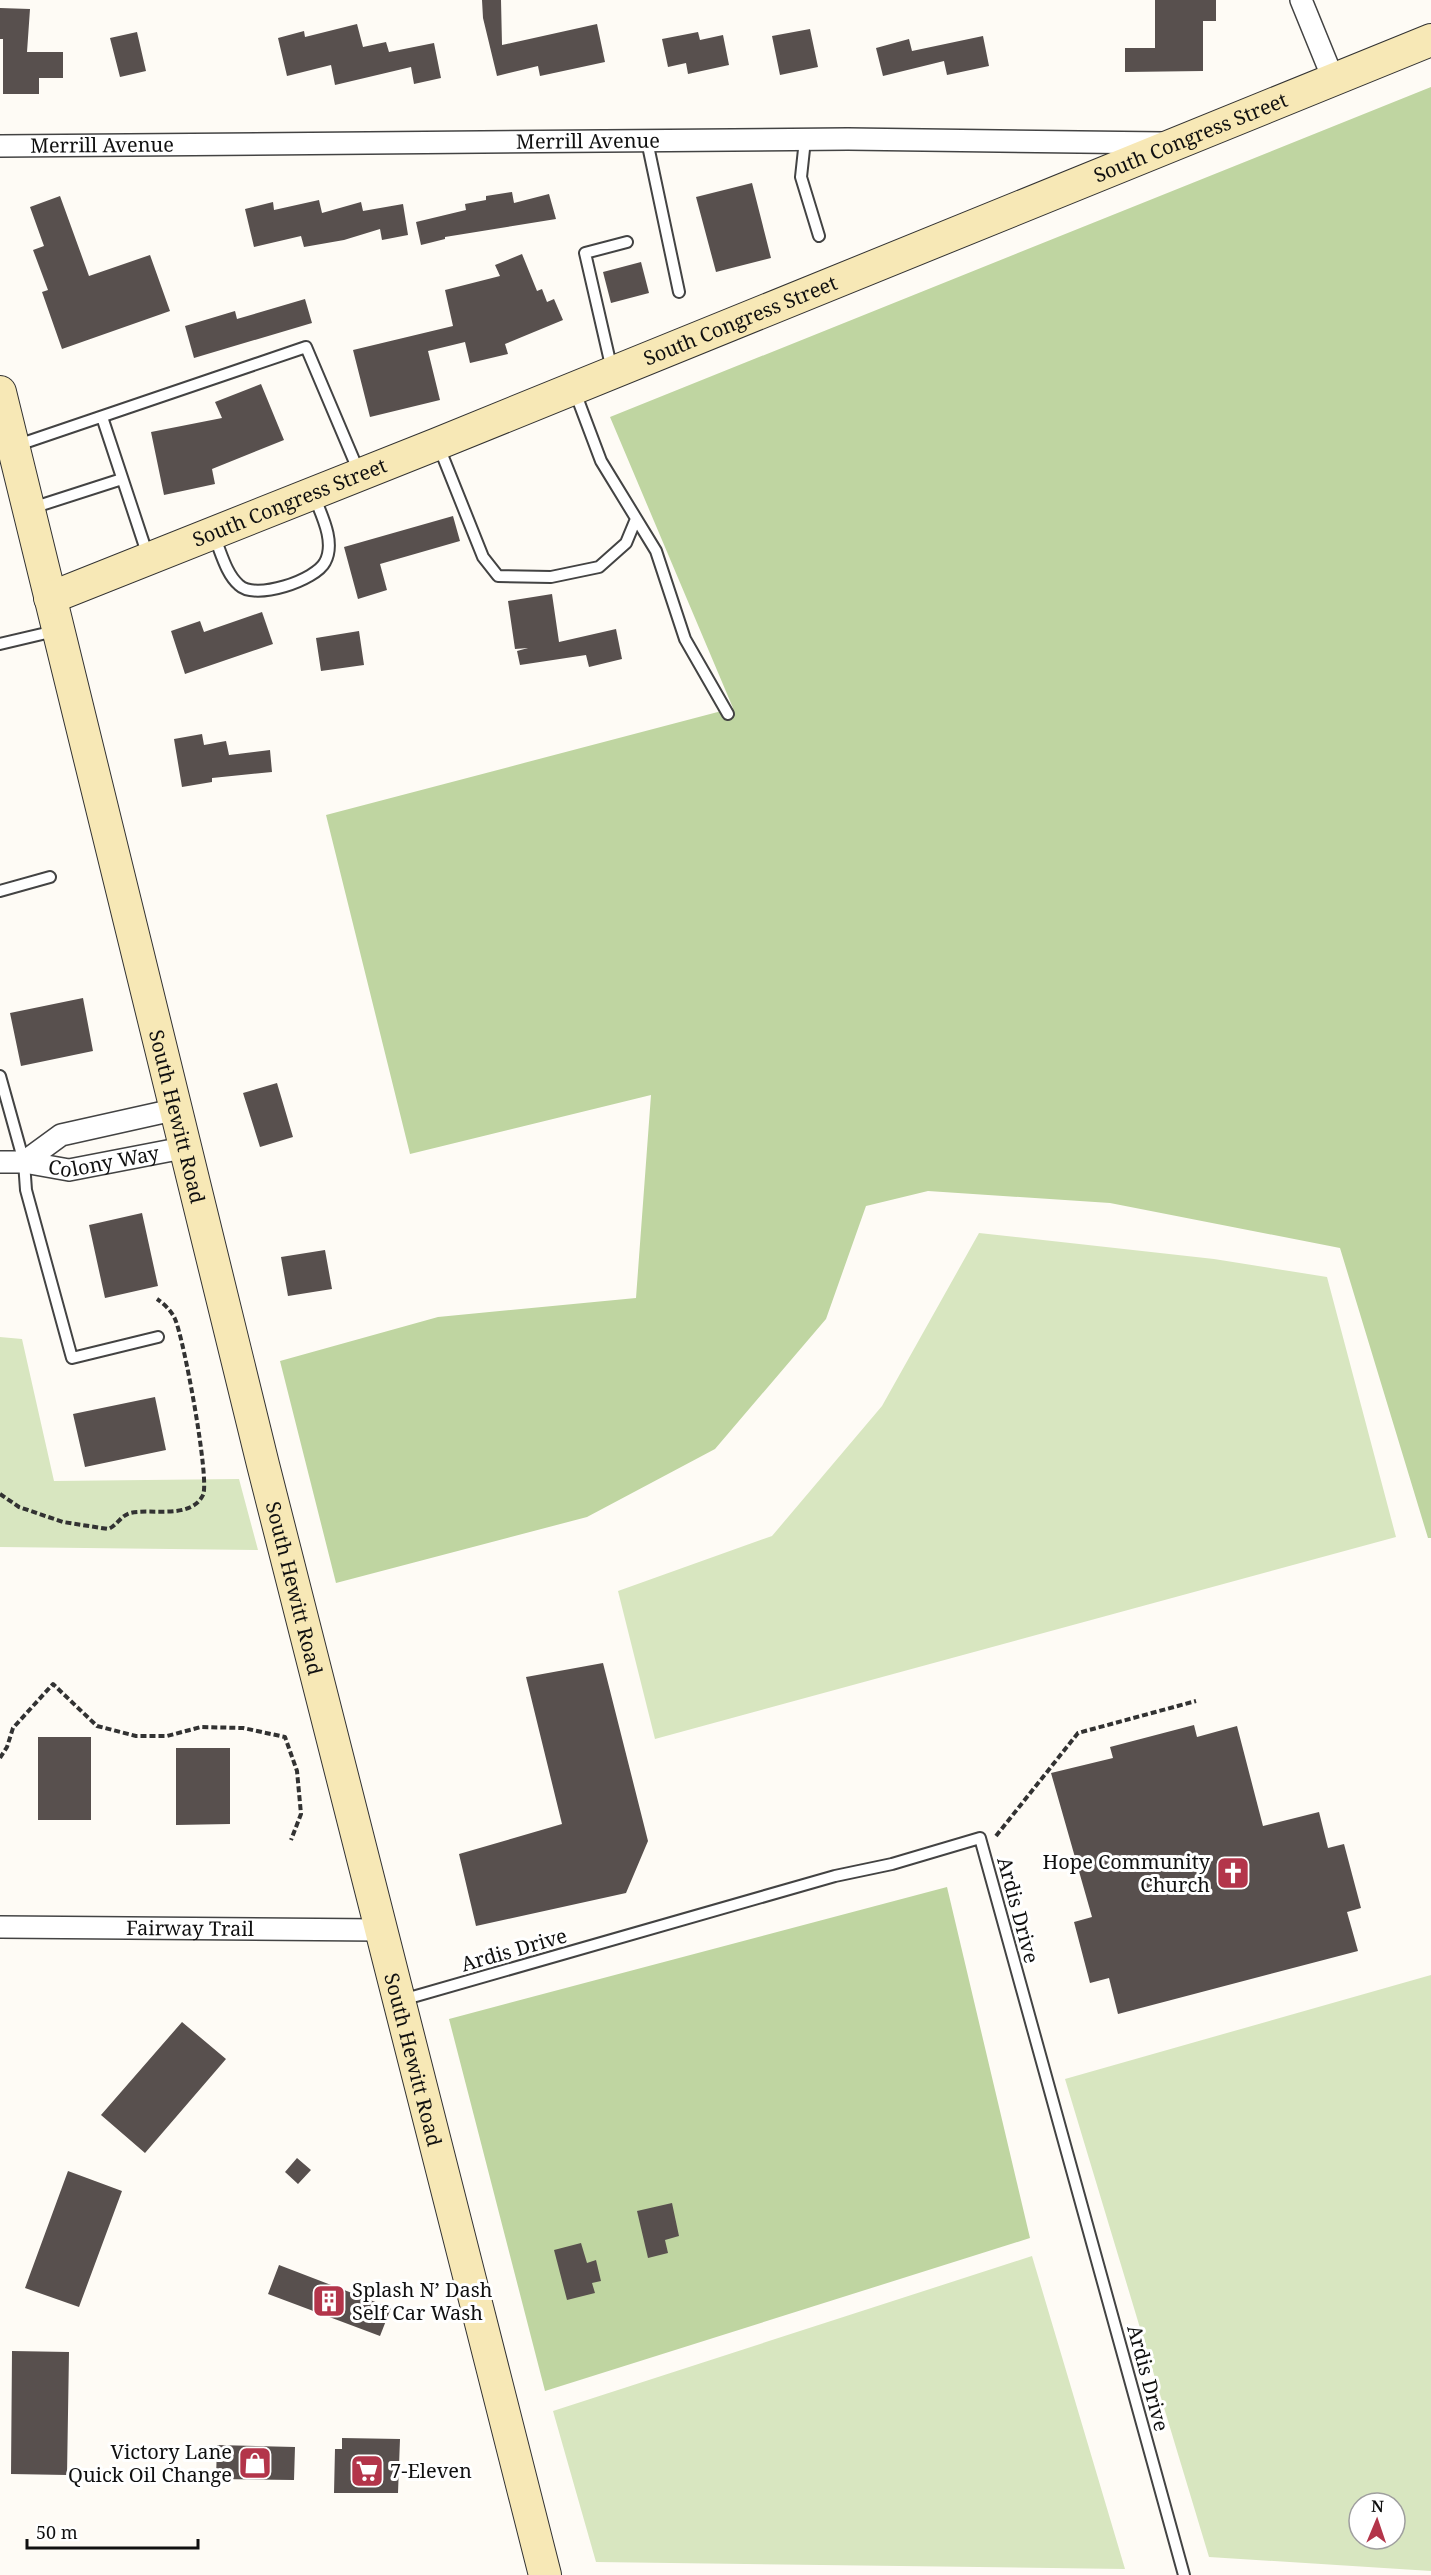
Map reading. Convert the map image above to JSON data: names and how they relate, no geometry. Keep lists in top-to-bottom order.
{
  "streets": {
    "main road": ["South Congress Street", "South Hewitt Road"],
    "street": ["Merrill Avenue", "Colony Way", "Fairway Trail"],
    "lane": ["Ardis Drive"]
  },
  "crossings": [
    ["South Congress Street", "Merrill Avenue"],
    ["South Congress Street", "South Hewitt Road"],
    ["South Hewitt Road", "Colony Way"],
    ["South Hewitt Road", "Ardis Drive"],
    ["South Hewitt Road", "Fairway Trail"]
  ],
  "places": {
    "church": ["Hope Community Church"],
    "building": ["Splash N’ Dash Self Car Wash"],
    "shop": ["Victory Lane Quick Oil Change"],
    "supermarket": ["7-Eleven"]
  },
  "scale_bar": "50 m",
  "north": "top"
}
